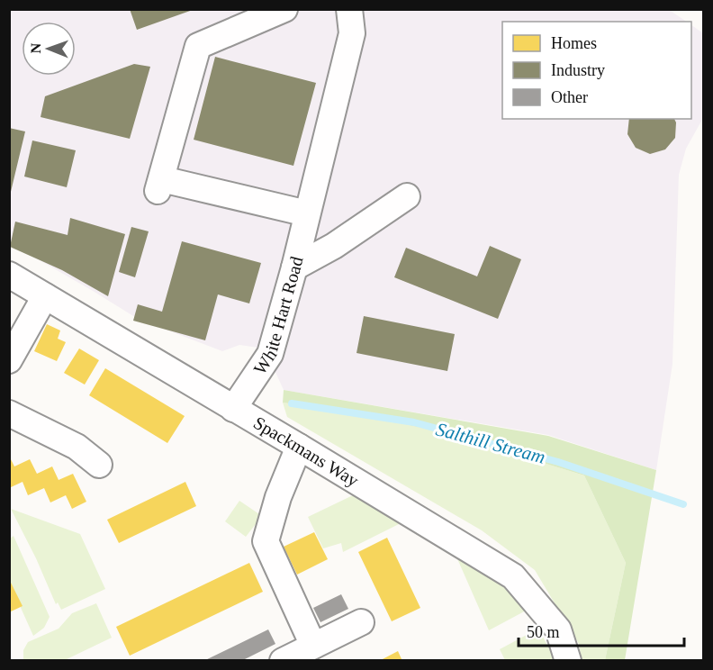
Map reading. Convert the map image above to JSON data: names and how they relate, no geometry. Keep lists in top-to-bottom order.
{
  "streets": {
    "street": ["White Hart Road", "Spackmans Way"]
  },
  "crossings": [
    ["White Hart Road", "Spackmans Way"]
  ],
  "water": ["Salthill Stream"],
  "legend": ["Homes", "Industry", "Other"],
  "scale_bar": "50 m",
  "north": "left"
}
